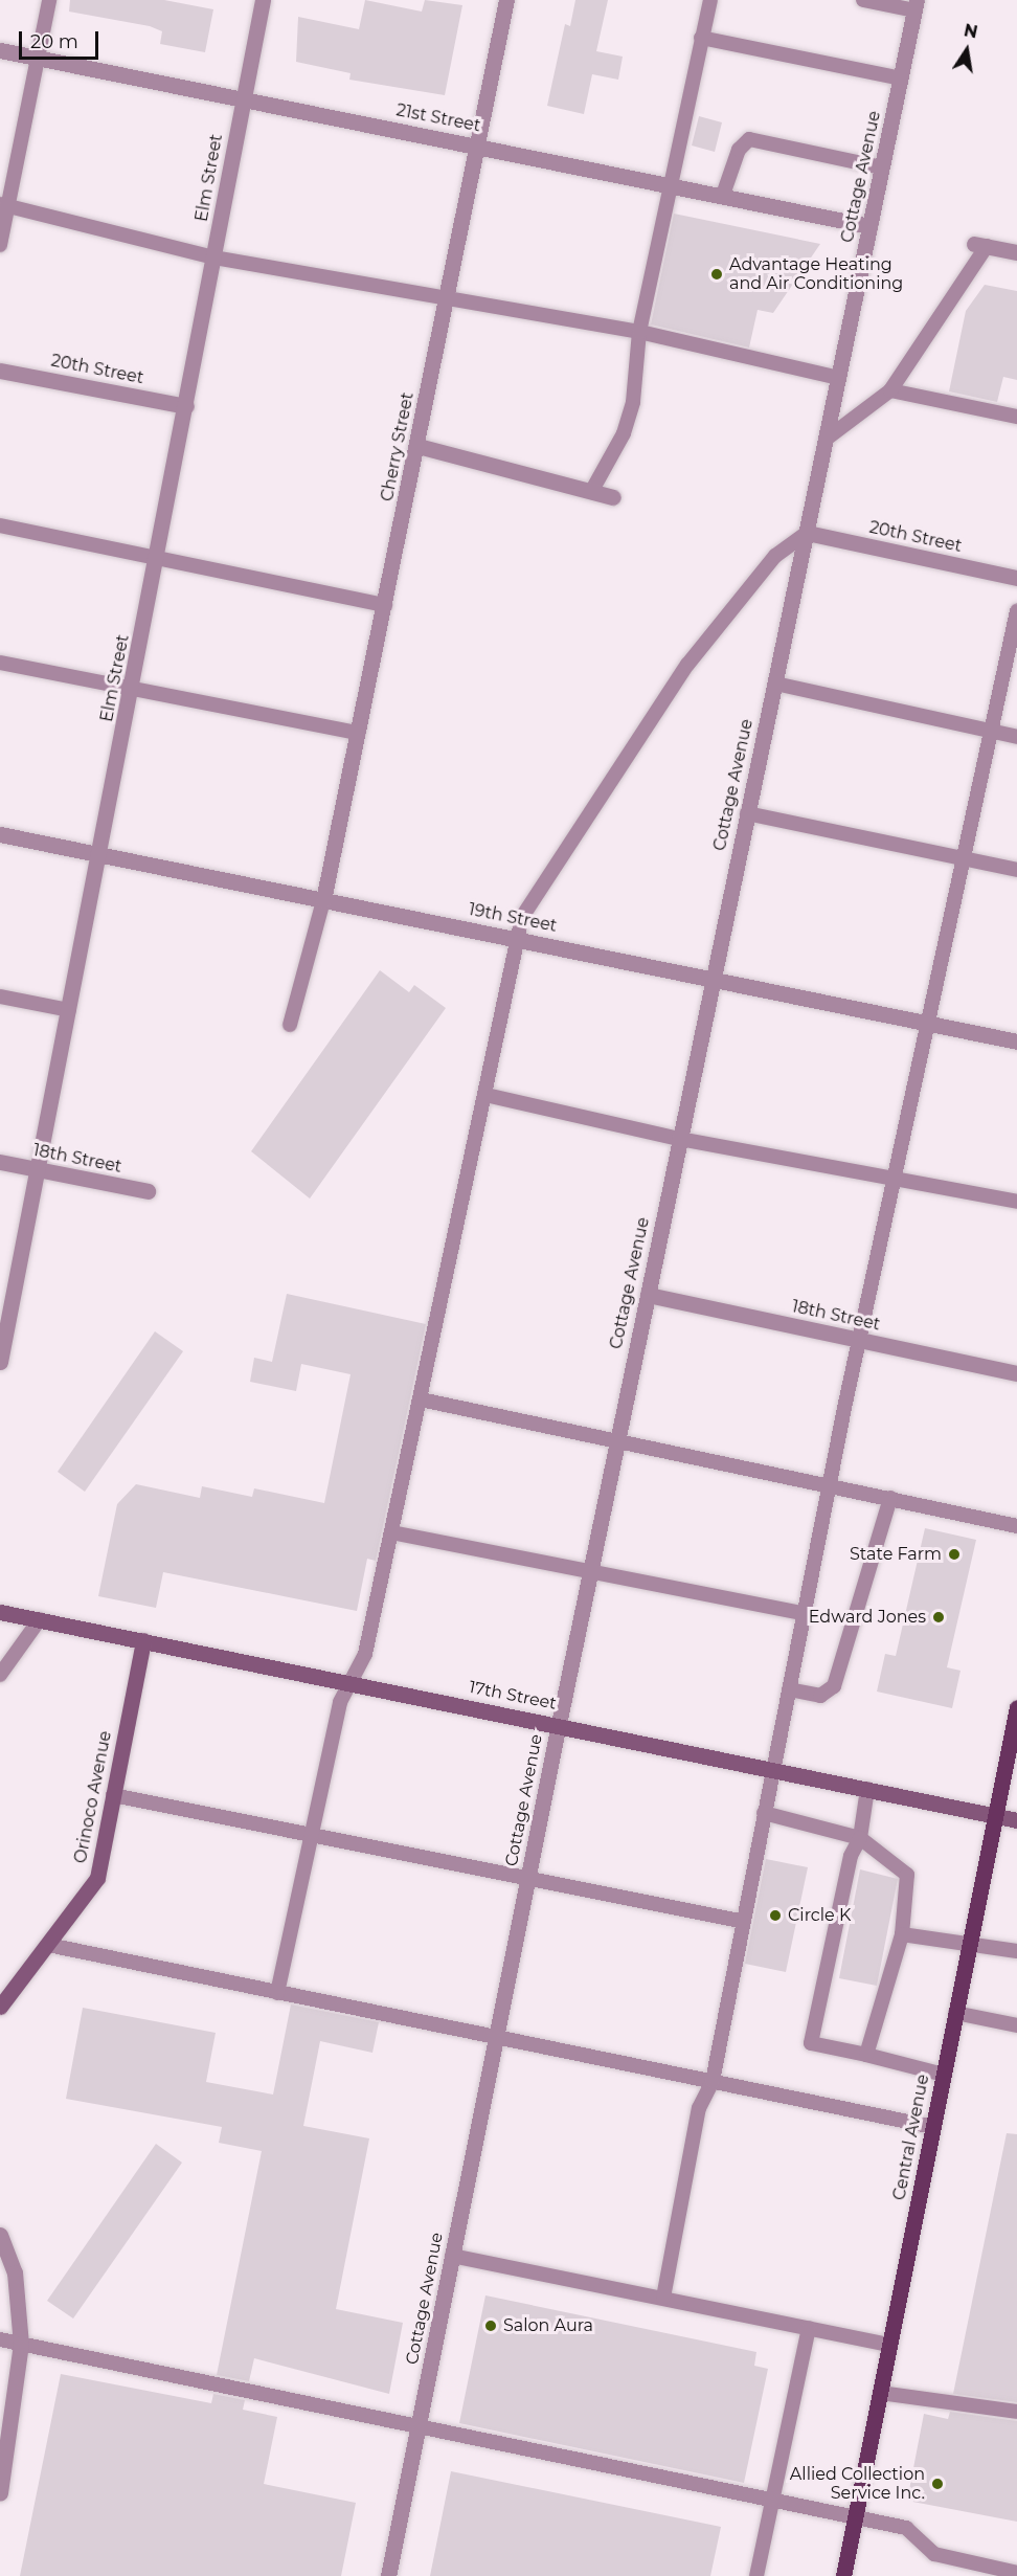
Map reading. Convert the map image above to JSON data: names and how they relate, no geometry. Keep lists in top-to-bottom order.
{
  "streets": {
    "main road": ["Central Avenue"],
    "street": [
      "21st Street",
      "Cottage Avenue",
      "Elm Street",
      "20th Street",
      "Cherry Street",
      "19th Street",
      "18th Street",
      "17th Street",
      "Orinoco Avenue"
    ]
  },
  "crossings": [
    ["21st Street", "Cottage Avenue"],
    ["21st Street", "Elm Street"],
    ["21st Street", "Cherry Street"],
    ["Cottage Avenue", "20th Street"],
    ["Cottage Avenue", "19th Street"],
    ["Cottage Avenue", "18th Street"],
    ["Cottage Avenue", "17th Street"],
    ["Elm Street", "20th Street"],
    ["Elm Street", "19th Street"],
    ["Elm Street", "18th Street"],
    ["Cherry Street", "19th Street"],
    ["17th Street", "Orinoco Avenue"],
    ["17th Street", "Central Avenue"]
  ],
  "places": [
    "Advantage Heating and Air Conditioning",
    "State Farm",
    "Edward Jones",
    "Circle K",
    "Salon Aura",
    "Allied Collection Service Inc."
  ],
  "scale_bar": "20 m",
  "north": "top"
}
